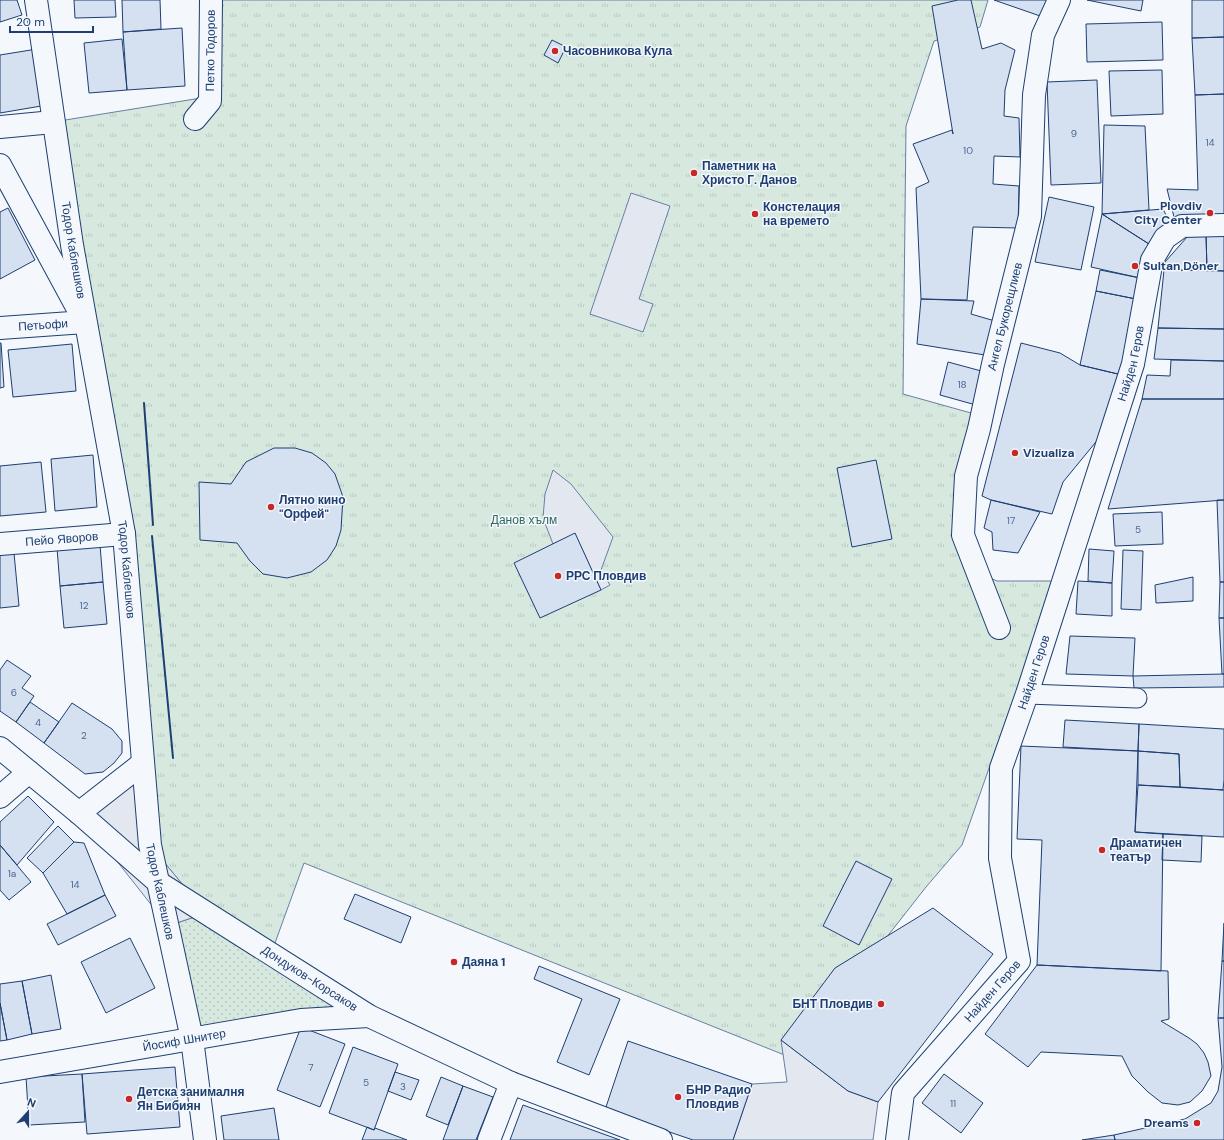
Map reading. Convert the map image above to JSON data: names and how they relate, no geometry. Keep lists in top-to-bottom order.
{
  "streets": {
    "street": [
      "Петко Тодоров",
      "Тодор Каблешков",
      "Ангел Букорещлиев",
      "Петьофи",
      "Найден Геров",
      "Пейо Яворов",
      "Дондуков-Корсаков",
      "Йосиф Шнитер"
    ]
  },
  "crossings": [
    ["Тодор Каблешков", "Петьофи"],
    ["Тодор Каблешков", "Пейо Яворов"],
    ["Тодор Каблешков", "Дондуков-Корсаков"],
    ["Тодор Каблешков", "Йосиф Шнитер"],
    ["Дондуков-Корсаков", "Йосиф Шнитер"]
  ],
  "parks": ["Данов хълм"],
  "places": [
    "Часовникова Кула",
    "Паметник на Христо Г. Данов",
    "Plovdiv City Center",
    "Констелация на времето",
    "Sultan Döner",
    "Vizualiza",
    "Лятно кино \"Орфей\"",
    "РРС Пловдив",
    "Драматичен театър",
    "Даяна 1",
    "БНТ Пловдив",
    "БНР Радио Пловдив",
    "Детска занималня Ян Бибиян",
    "Dreams"
  ],
  "house_numbers": [
    "9",
    "14",
    "10",
    "18",
    "17",
    "5",
    "12",
    "6",
    "4",
    "2",
    "1a",
    "14",
    "7",
    "5",
    "3",
    "11"
  ],
  "scale_bar": "20 m",
  "north": "top"
}
